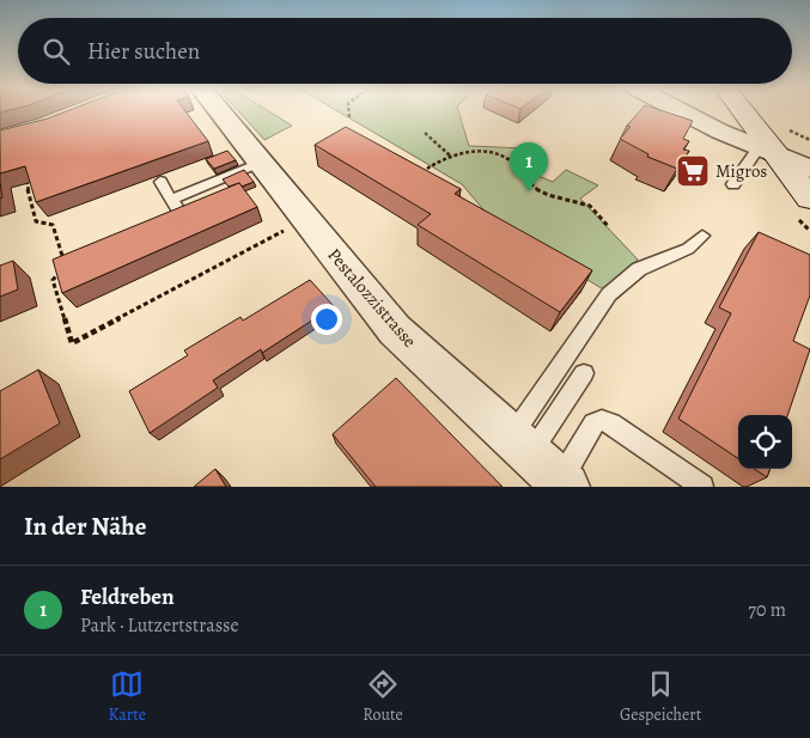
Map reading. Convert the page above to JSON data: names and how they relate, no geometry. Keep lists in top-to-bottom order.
{
  "streets": {
    "street": ["Pestalozzistrasse"]
  },
  "places": {
    "supermarket": ["Migros"]
  },
  "page": {
    "search": "Hier suchen",
    "pins": "1",
    "heading": "In der Nähe",
    "list": [
      {
        "mark": "1",
        "name": "Feldreben",
        "note": "Park · Lutzertstrasse",
        "value": "70 m"
      }
    ],
    "nav": ["Karte", "Route", "Gespeichert"]
  }
}
